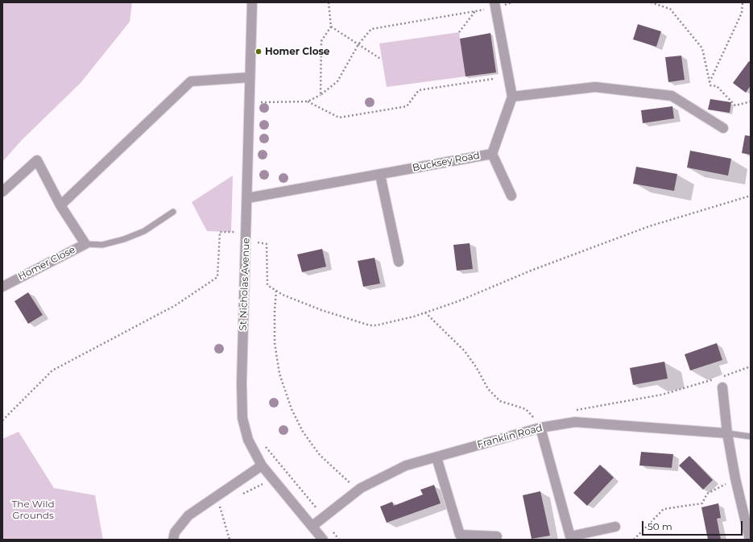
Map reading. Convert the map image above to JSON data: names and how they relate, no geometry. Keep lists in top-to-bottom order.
{
  "streets": {
    "street": [
      "Bucksey Road",
      "Homer Close",
      "St Nicholas Avenue",
      "Franklin Road"
    ]
  },
  "crossings": [
    ["Bucksey Road", "St Nicholas Avenue"],
    ["St Nicholas Avenue", "Franklin Road"]
  ],
  "parks": ["The Wild Grounds"],
  "places": ["Homer Close"],
  "scale_bar": "50 m"
}
